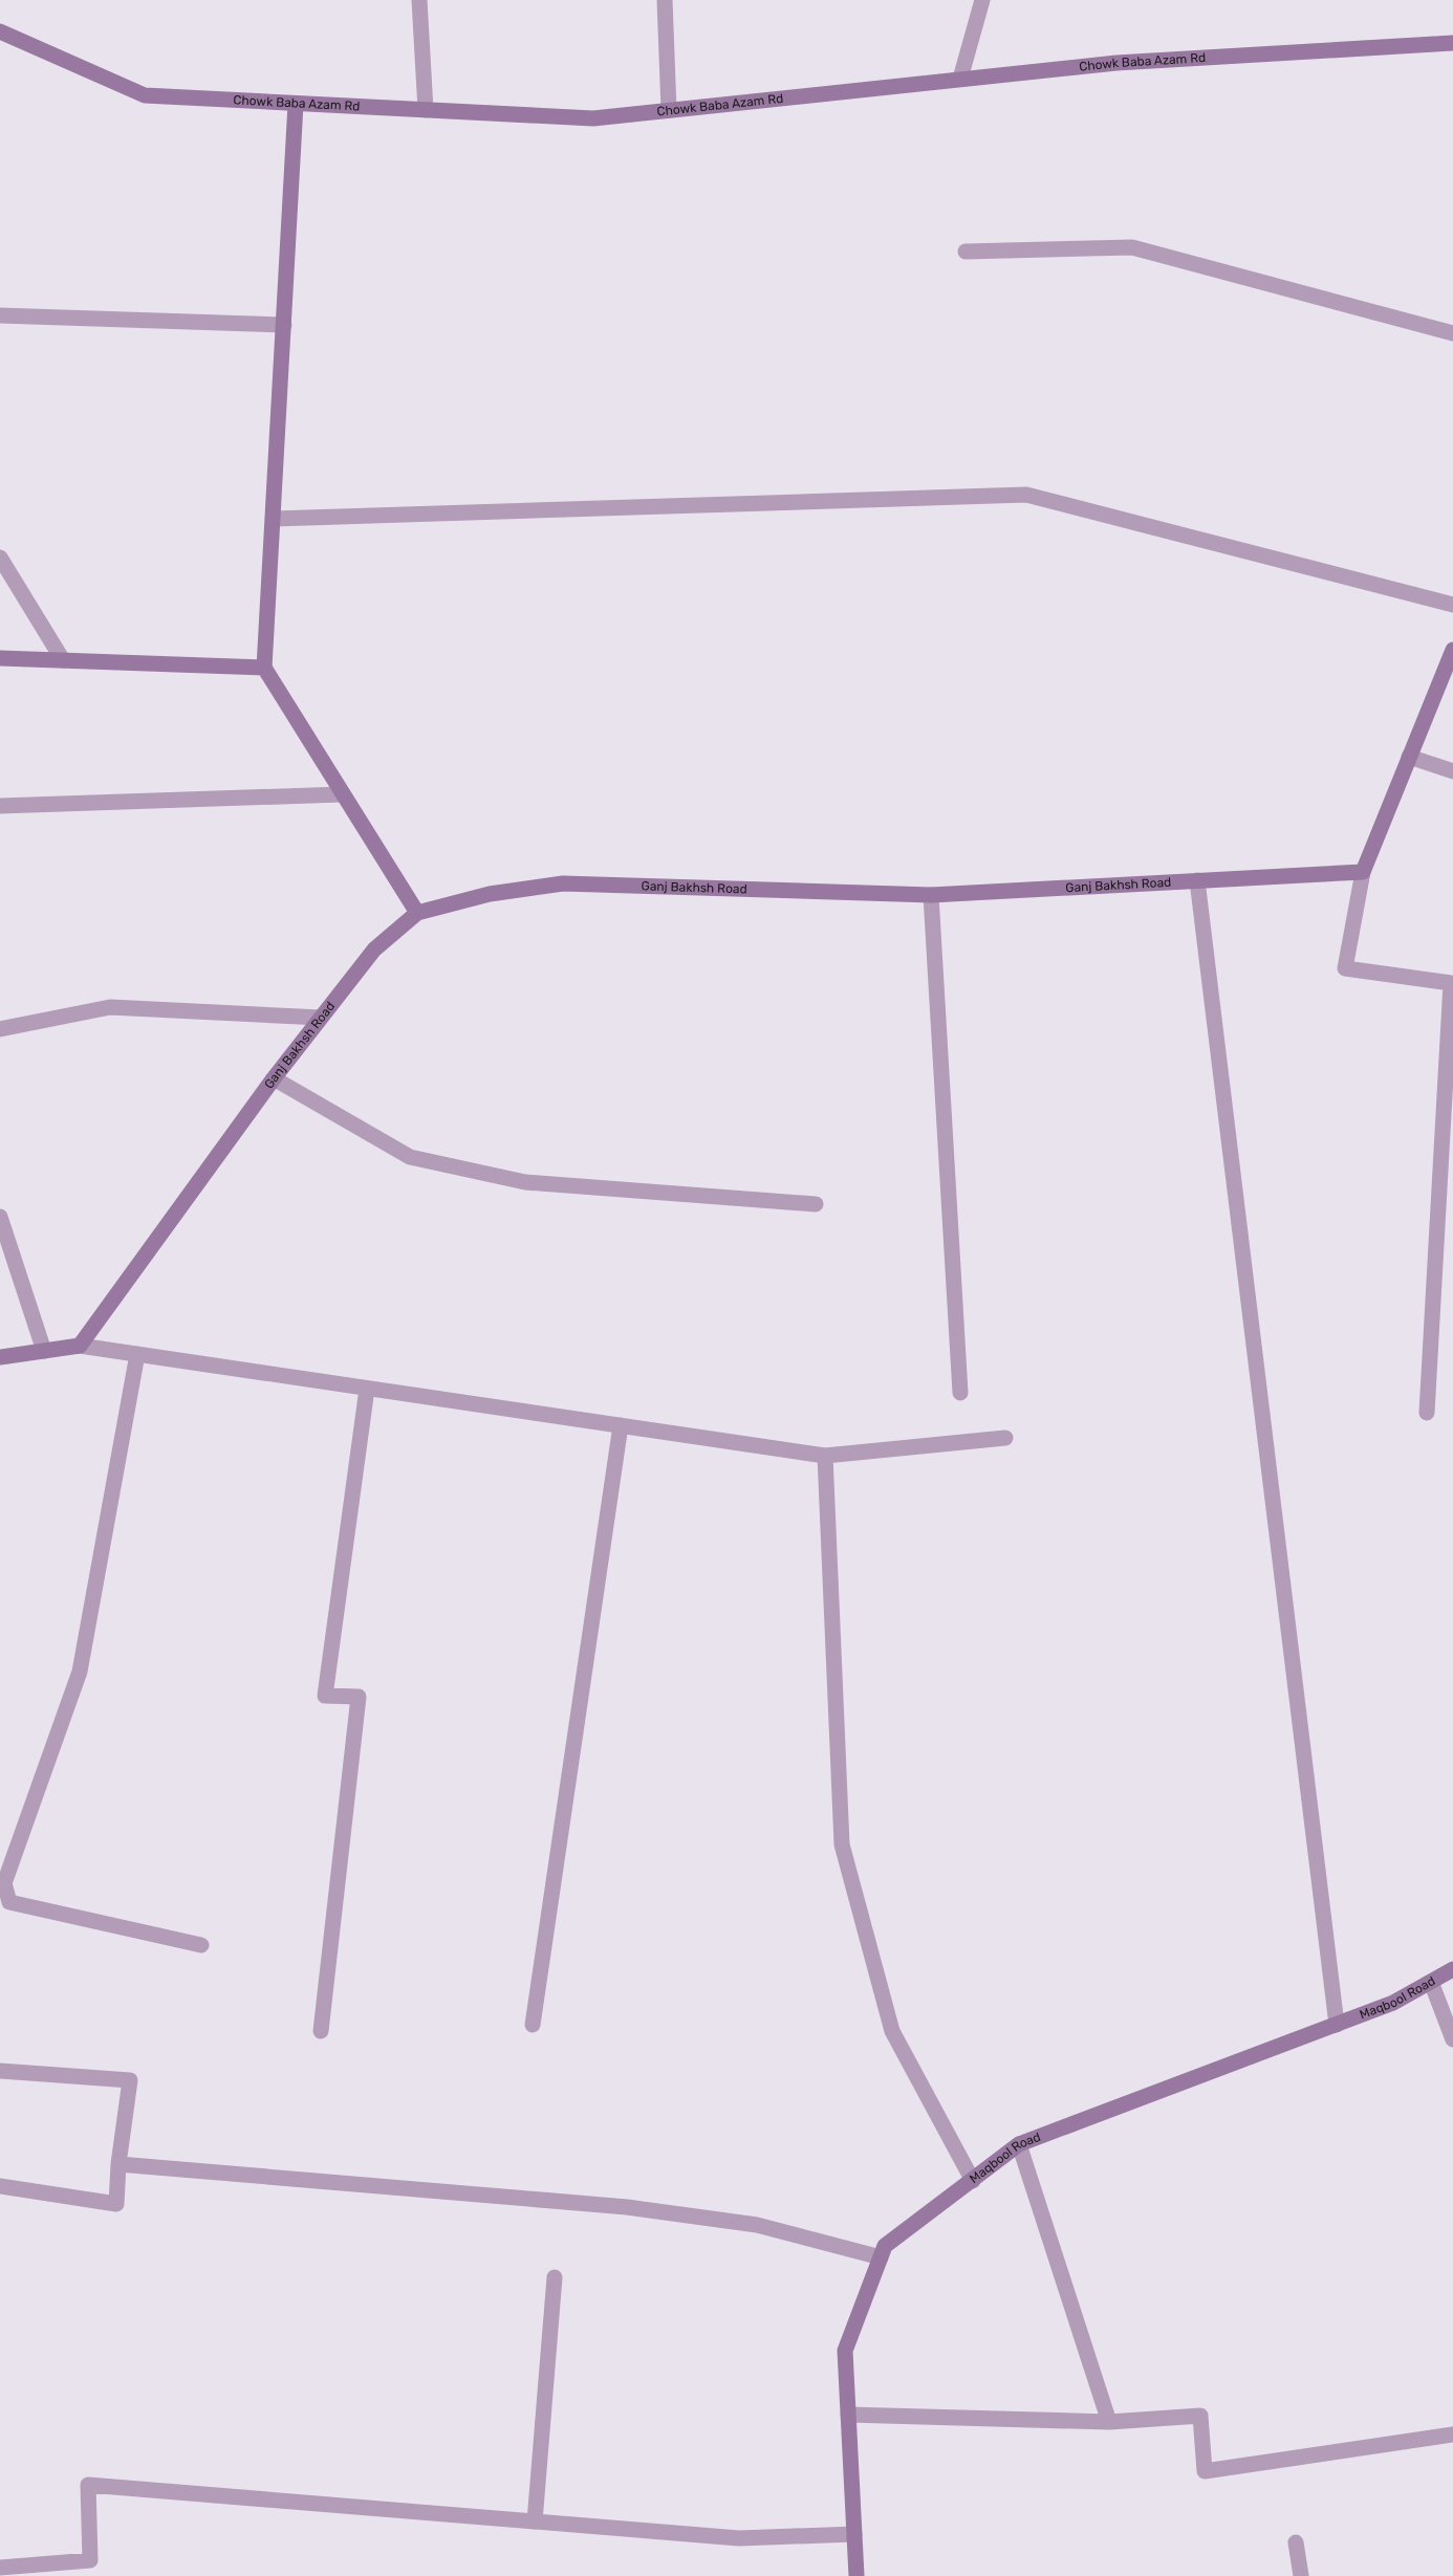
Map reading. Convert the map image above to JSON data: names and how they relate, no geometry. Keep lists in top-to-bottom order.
{
  "streets": {
    "street": ["Chowk Baba Azam Rd", "Ganj Bakhsh Road", "Maqbool Road"]
  }
}
